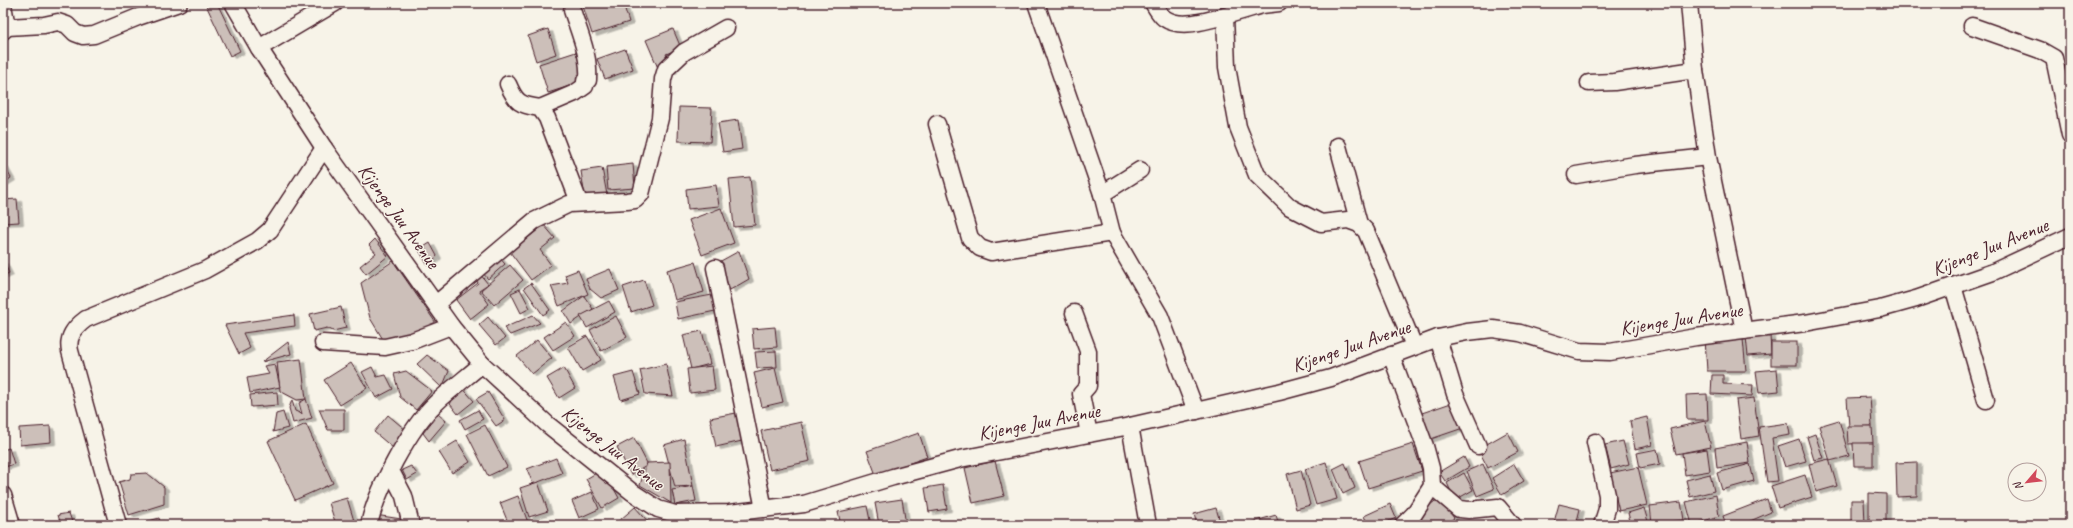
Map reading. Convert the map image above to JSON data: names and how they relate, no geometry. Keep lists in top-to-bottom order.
{
  "streets": {
    "street": ["Kijenge Juu Avenue"]
  },
  "north": "bottom left"
}
